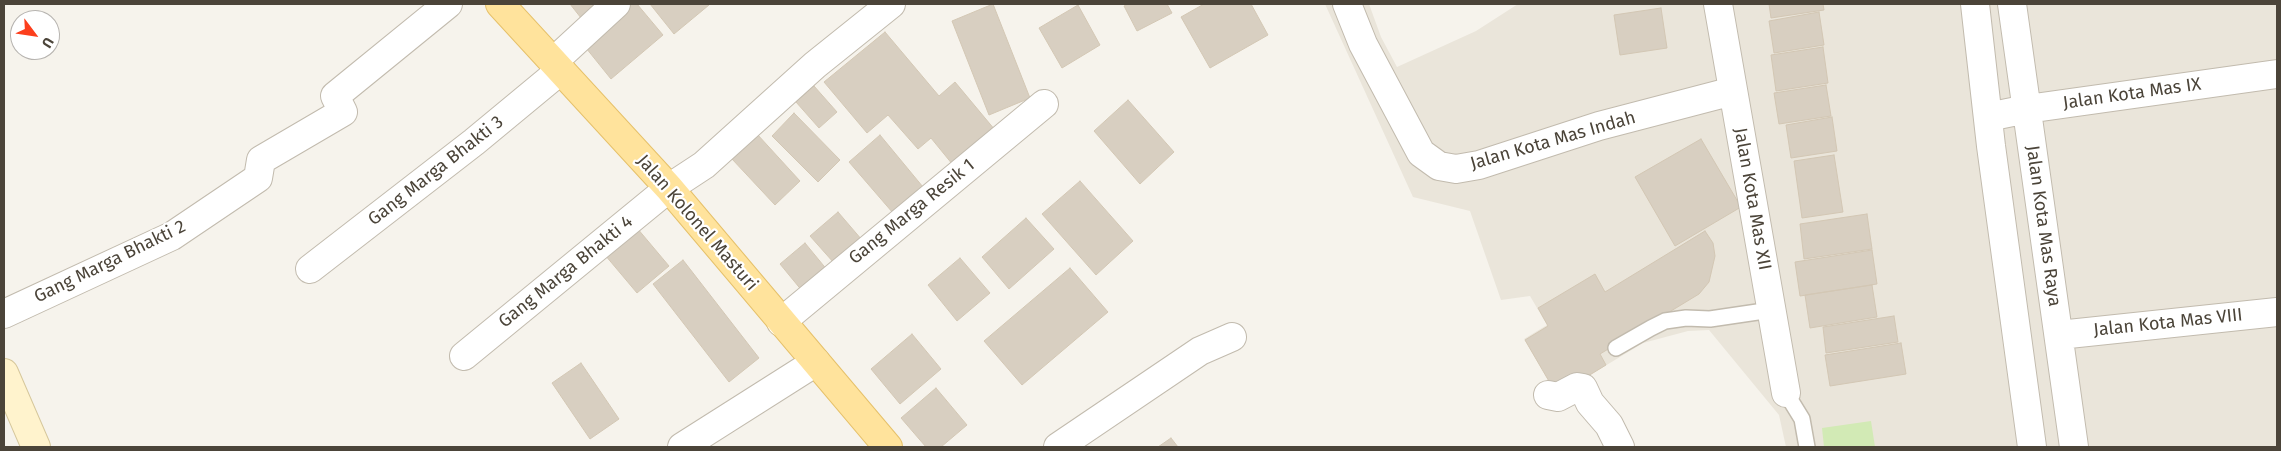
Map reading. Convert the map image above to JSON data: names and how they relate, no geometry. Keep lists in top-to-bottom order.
{
  "streets": {
    "main road": ["Jalan Kolonel Masturi"],
    "street": [
      "Jalan Kota Mas IX",
      "Jalan Kota Mas Indah",
      "Gang Marga Bhakti 3",
      "Jalan Kota Mas XII",
      "Gang Marga Resik 1",
      "Jalan Kota Mas Raya",
      "Gang Marga Bhakti 2",
      "Gang Marga Bhakti 4",
      "Jalan Kota Mas VIII"
    ]
  },
  "crossings": [
    ["Jalan Kota Mas IX", "Jalan Kota Mas Raya"],
    ["Jalan Kota Mas Indah", "Jalan Kota Mas XII"],
    ["Gang Marga Bhakti 3", "Jalan Kolonel Masturi"],
    ["Gang Marga Resik 1", "Jalan Kolonel Masturi"],
    ["Jalan Kolonel Masturi", "Gang Marga Bhakti 4"],
    ["Jalan Kota Mas Raya", "Jalan Kota Mas VIII"]
  ],
  "north": "bottom right"
}
